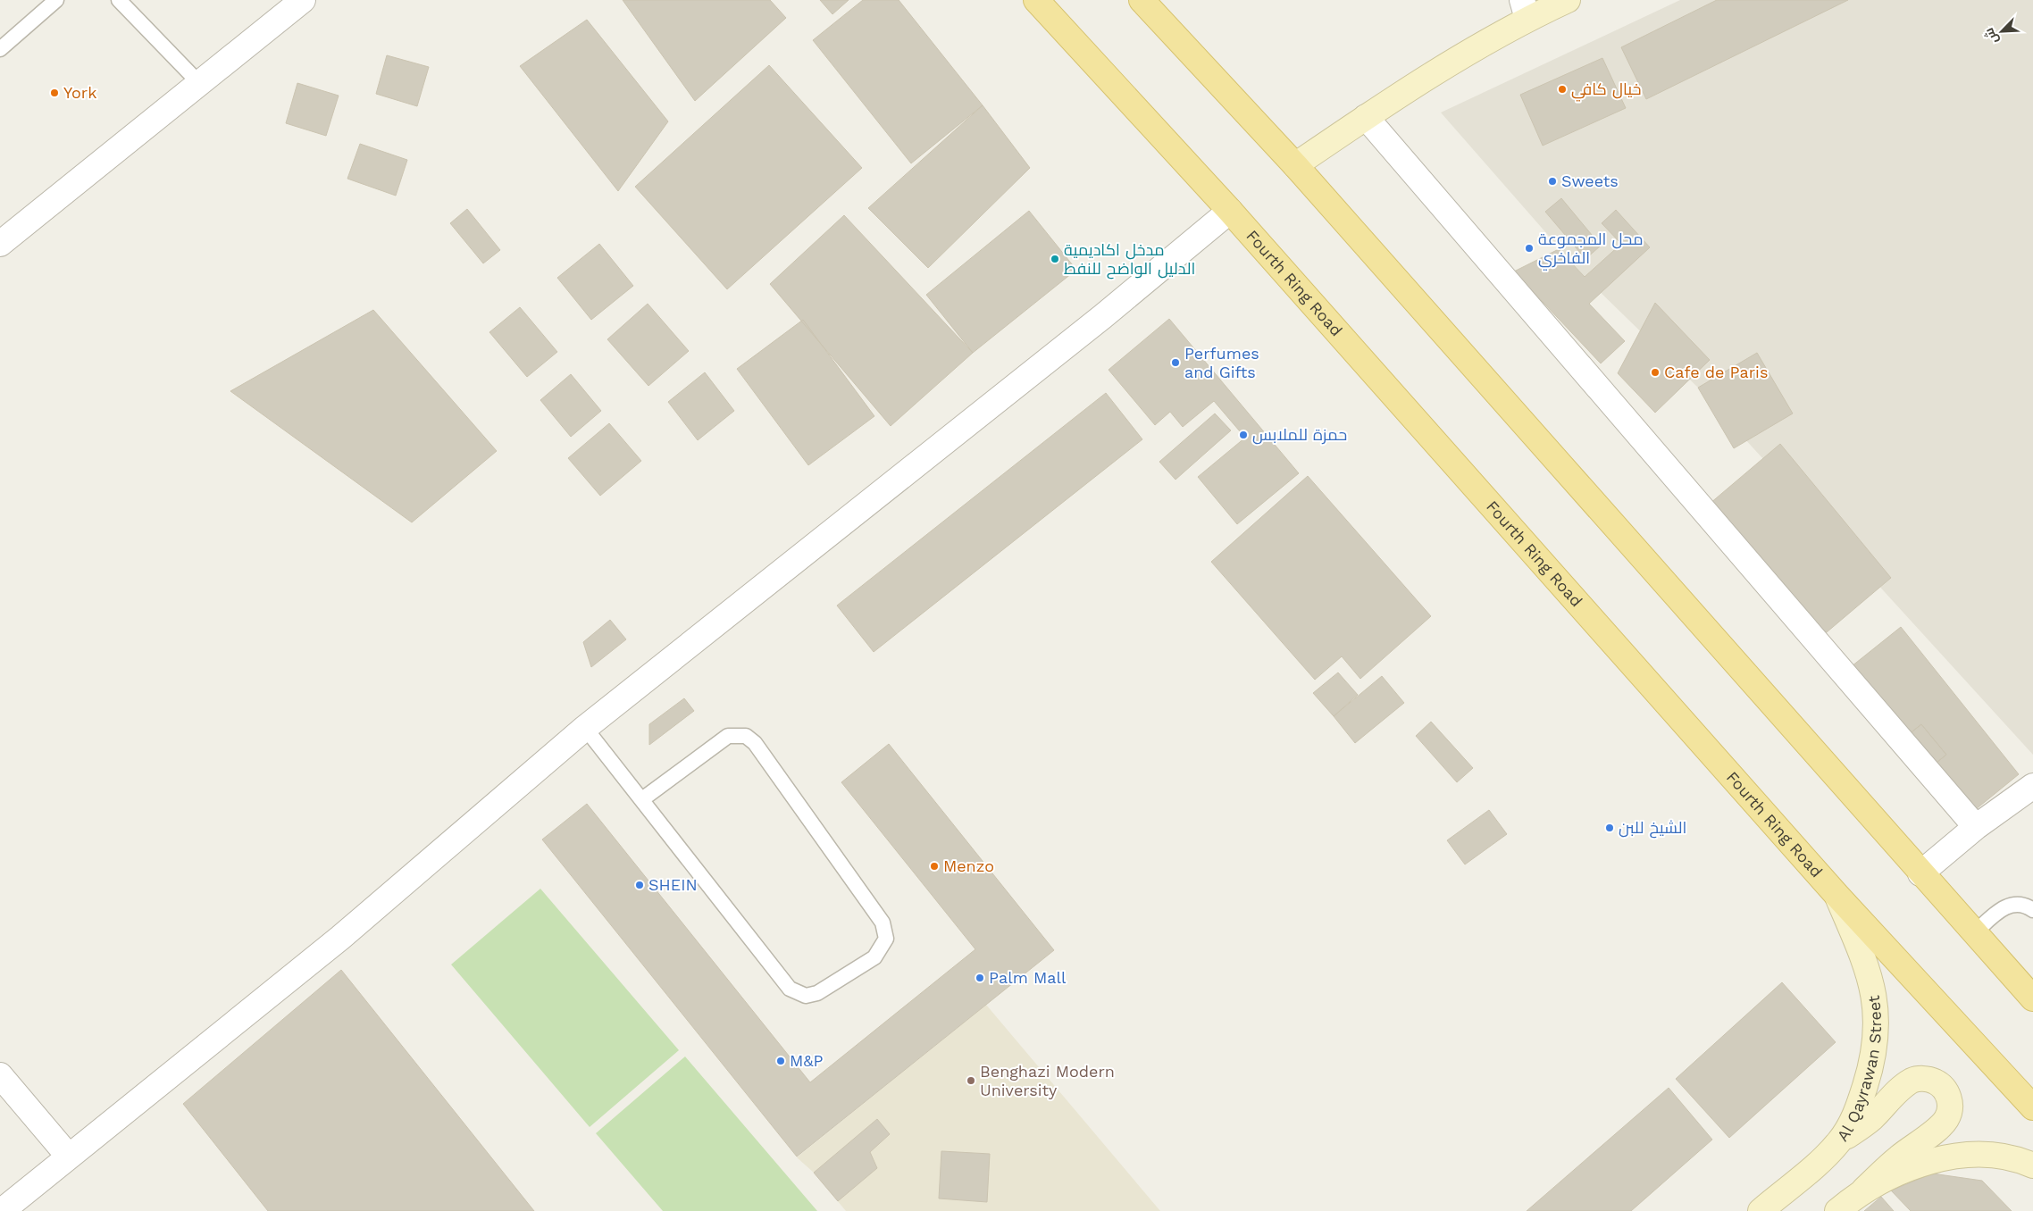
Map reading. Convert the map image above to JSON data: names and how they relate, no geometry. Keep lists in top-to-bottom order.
{
  "streets": {
    "main road": ["Fourth Ring Road", "Al Qayrawan Street"]
  },
  "crossings": [
    ["Fourth Ring Road", "Al Qayrawan Street"]
  ],
  "places": [
    "خيال كافي",
    "York",
    "Sweets",
    "محل المجموعة الفاخري",
    "مدخل اكاديمية الدليل الواضح للنفط",
    "Perfumes and Gifts",
    "Cafe de Paris",
    "حمزة للملابس",
    "الشيخ للبن",
    "Menzo",
    "SHEIN",
    "Palm Mall",
    "M&P",
    "Benghazi Modern University"
  ],
  "north": "bottom left"
}
